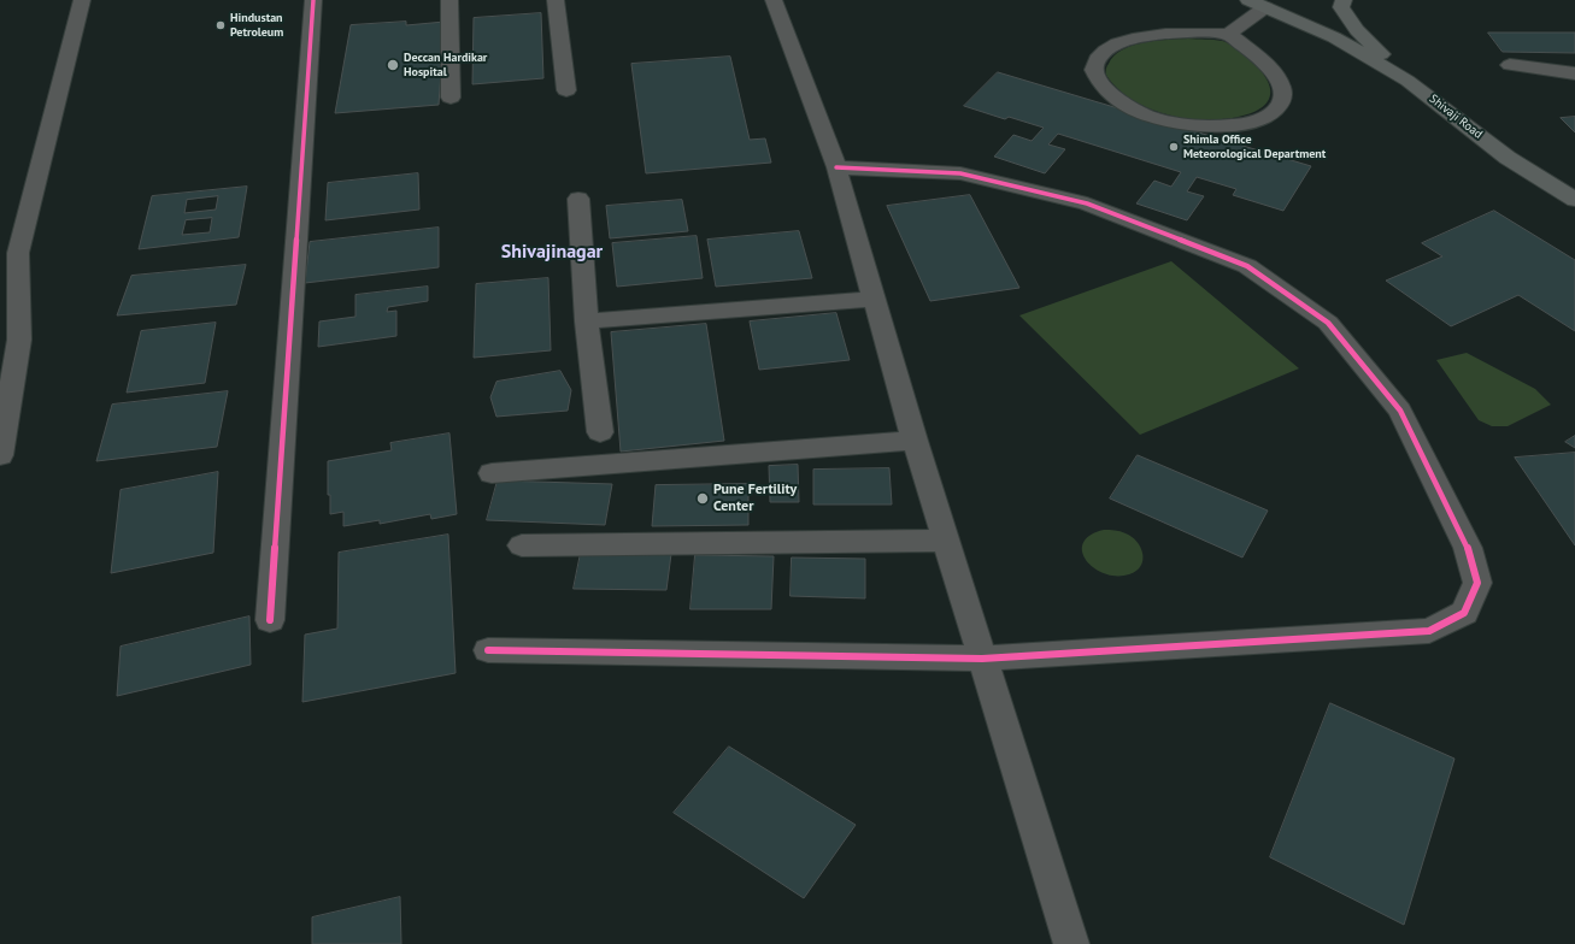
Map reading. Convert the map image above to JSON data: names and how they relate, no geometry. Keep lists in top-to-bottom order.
{
  "streets": {
    "highway": ["Shivaji Road"]
  },
  "districts": ["Shivajinagar"],
  "places": [
    "Hindustan Petroleum",
    "Deccan Hardikar Hospital",
    "Shimla Office Meteorological Department",
    "Pune Fertility Center"
  ]
}
